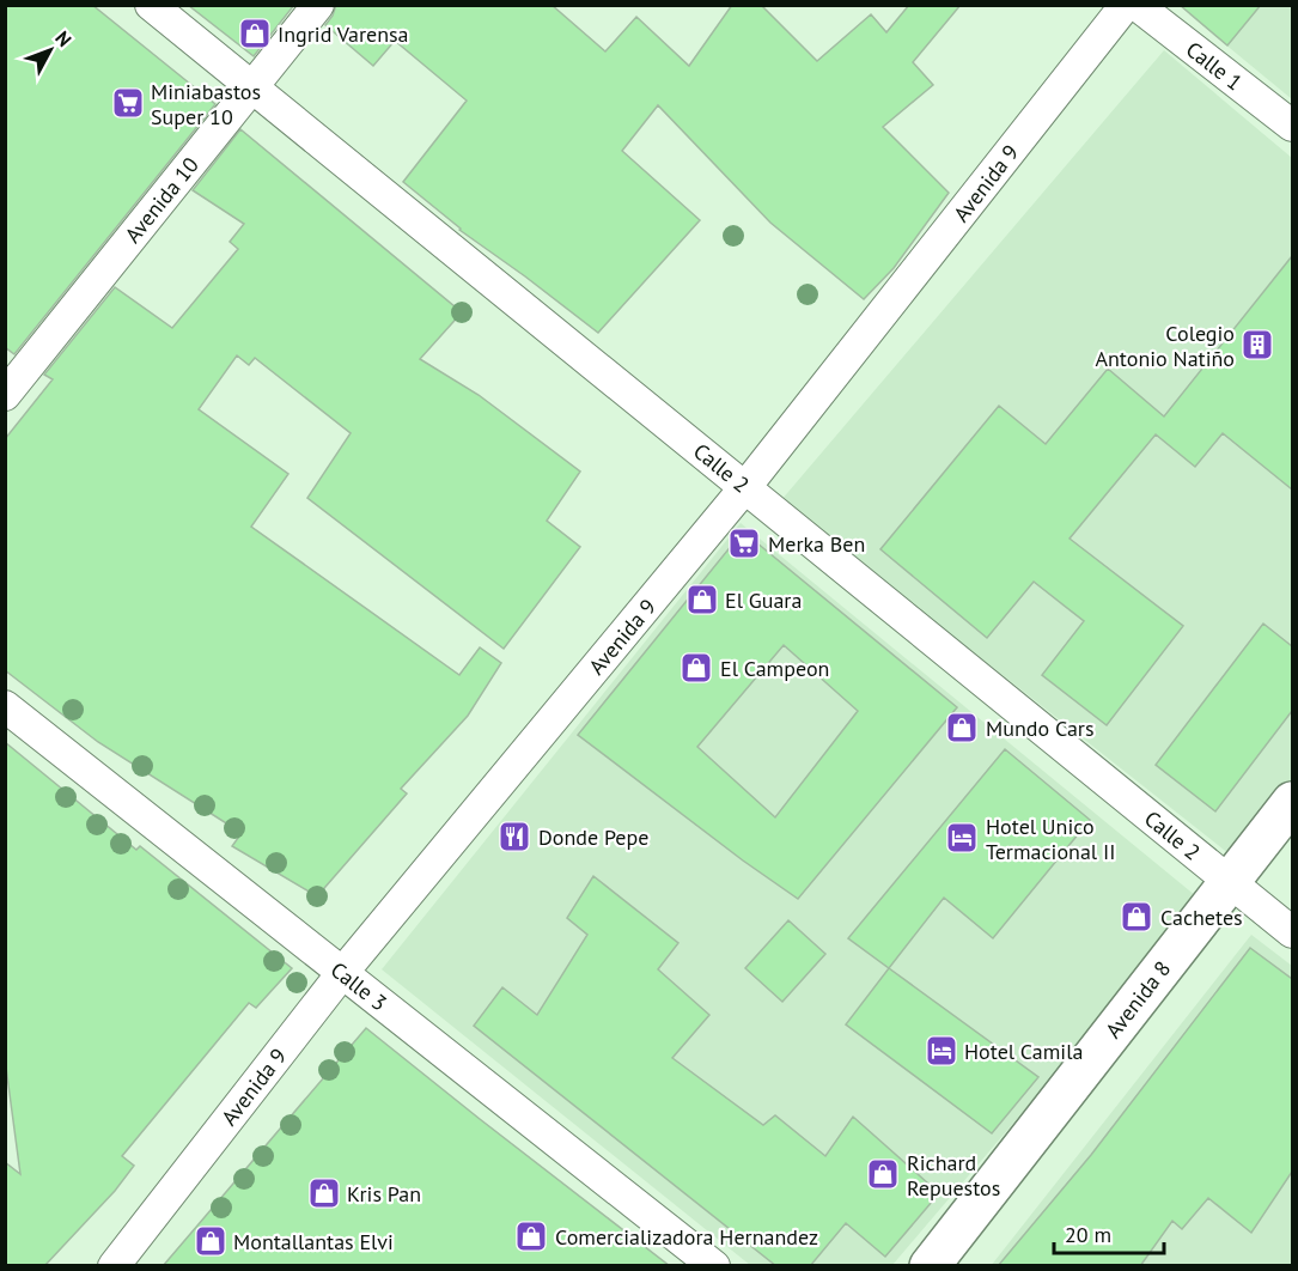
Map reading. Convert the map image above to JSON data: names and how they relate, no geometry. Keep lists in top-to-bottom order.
{
  "streets": {
    "main road": ["Avenida 8"],
    "street": [
      "Calle 1",
      "Avenida 9",
      "Avenida 10",
      "Calle 2",
      "Calle 3"
    ]
  },
  "crossings": [
    ["Avenida 9", "Calle 2"],
    ["Avenida 9", "Calle 3"],
    ["Avenida 10", "Calle 2"],
    ["Calle 2", "Avenida 8"]
  ],
  "places": {
    "shop": [
      "Ingrid Varensa",
      "El Guara",
      "El Campeon",
      "Mundo Cars",
      "Cachetes",
      "Richard Repuestos",
      "Kris Pan",
      "Comercializadora Hernandez",
      "Montallantas Elvi"
    ],
    "supermarket": ["Miniabastos Super 10", "Merka Ben"],
    "building": ["Colegio Antonio Natiño"],
    "restaurant": ["Donde Pepe"],
    "hotel": ["Hotel Unico Termacional II", "Hotel Camila"]
  },
  "scale_bar": "20 m",
  "north": "top right"
}
